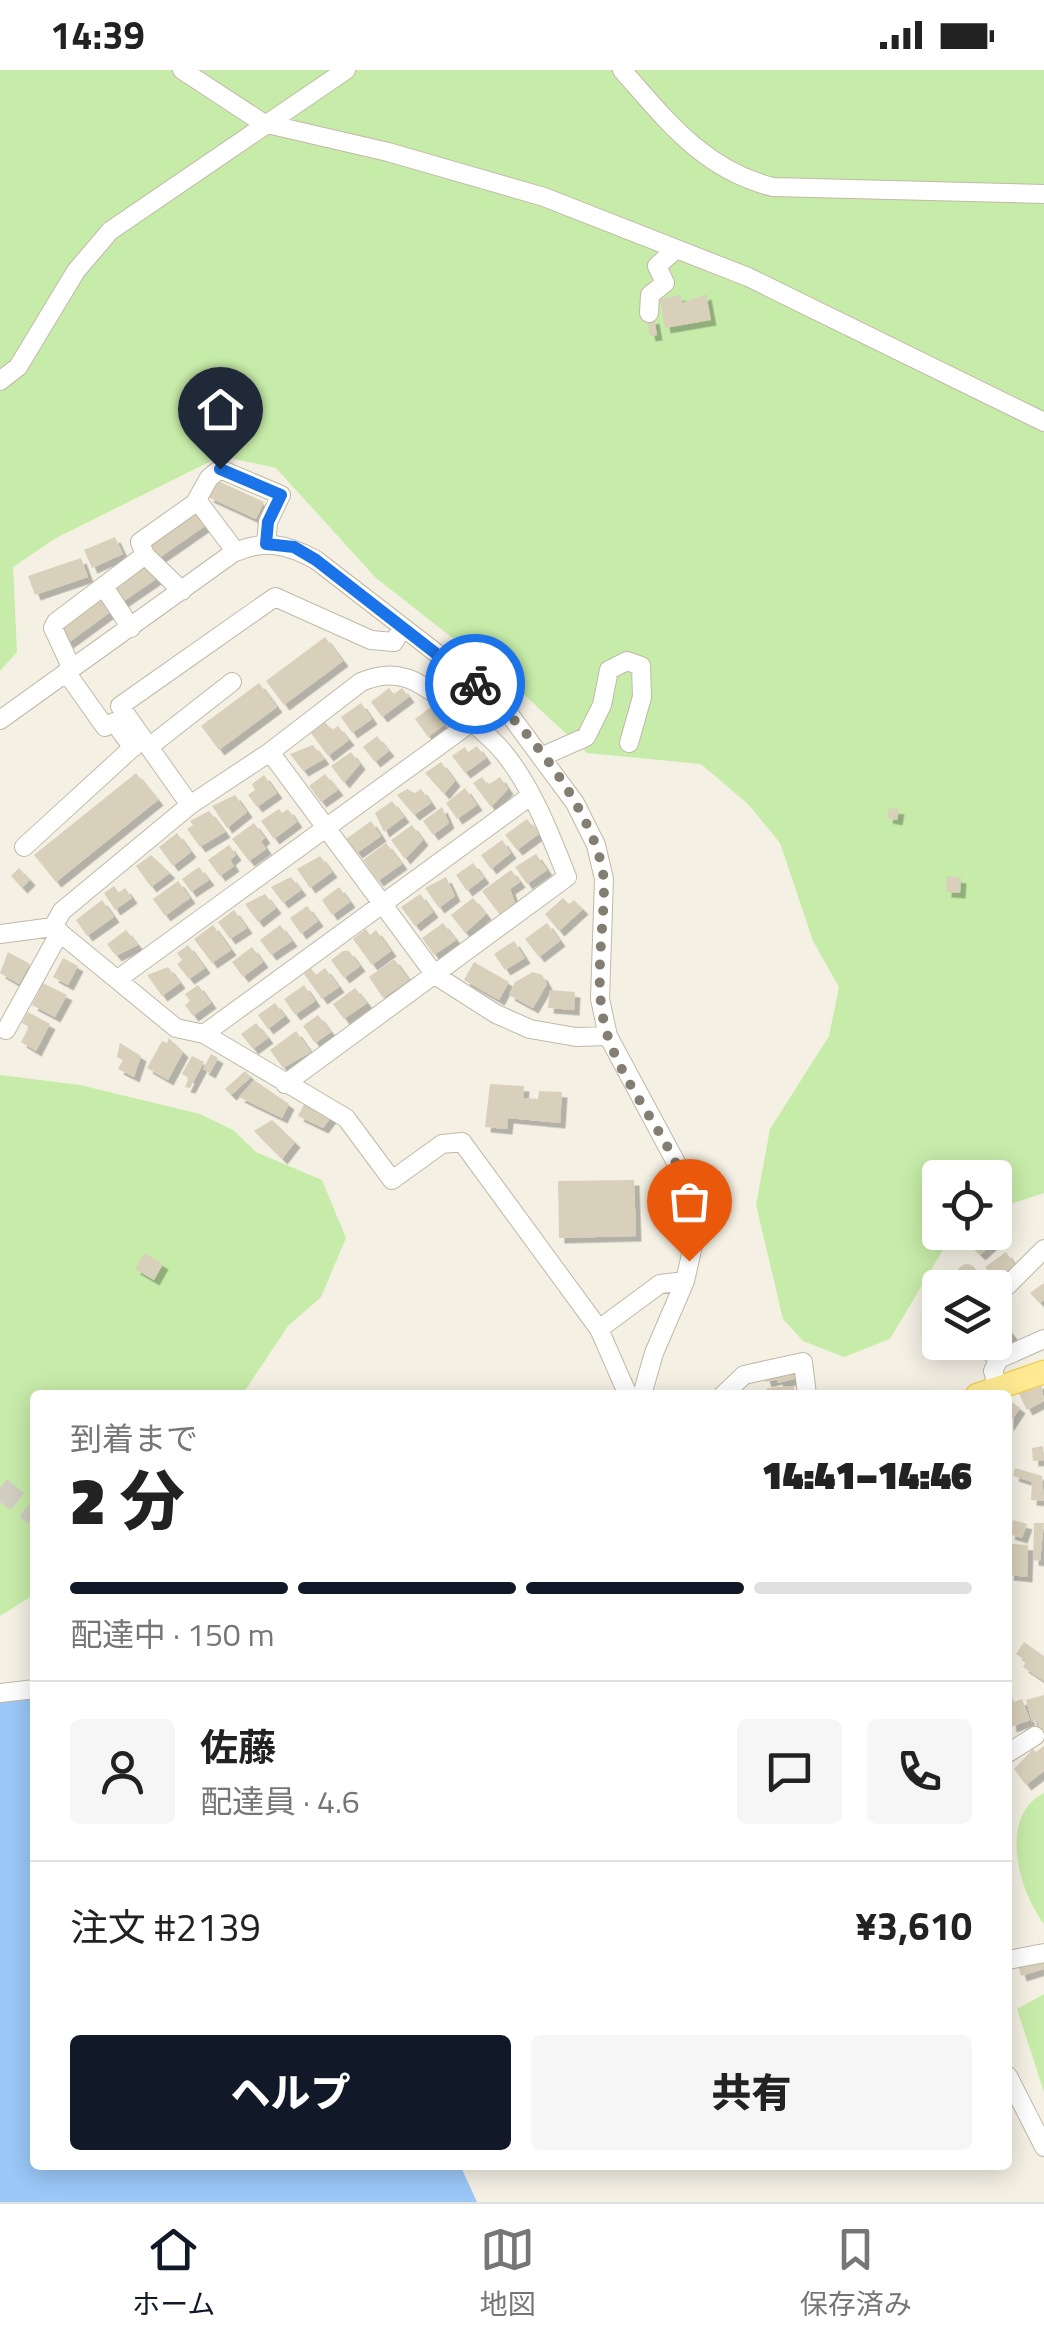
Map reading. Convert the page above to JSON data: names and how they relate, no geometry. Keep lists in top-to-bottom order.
{
  "page": {
    "status": "14:39",
    "heading": ["2 分", "到着まで", "14:41–14:46"],
    "panel": [
      "佐藤",
      "配達員 · 4.6",
      "注文 #2139",
      "¥3,610"
    ],
    "bar": "配達中 · 150 m",
    "buttons": ["ヘルプ", "共有"],
    "tabs": ["ホーム", "地図", "保存済み"]
  }
}
